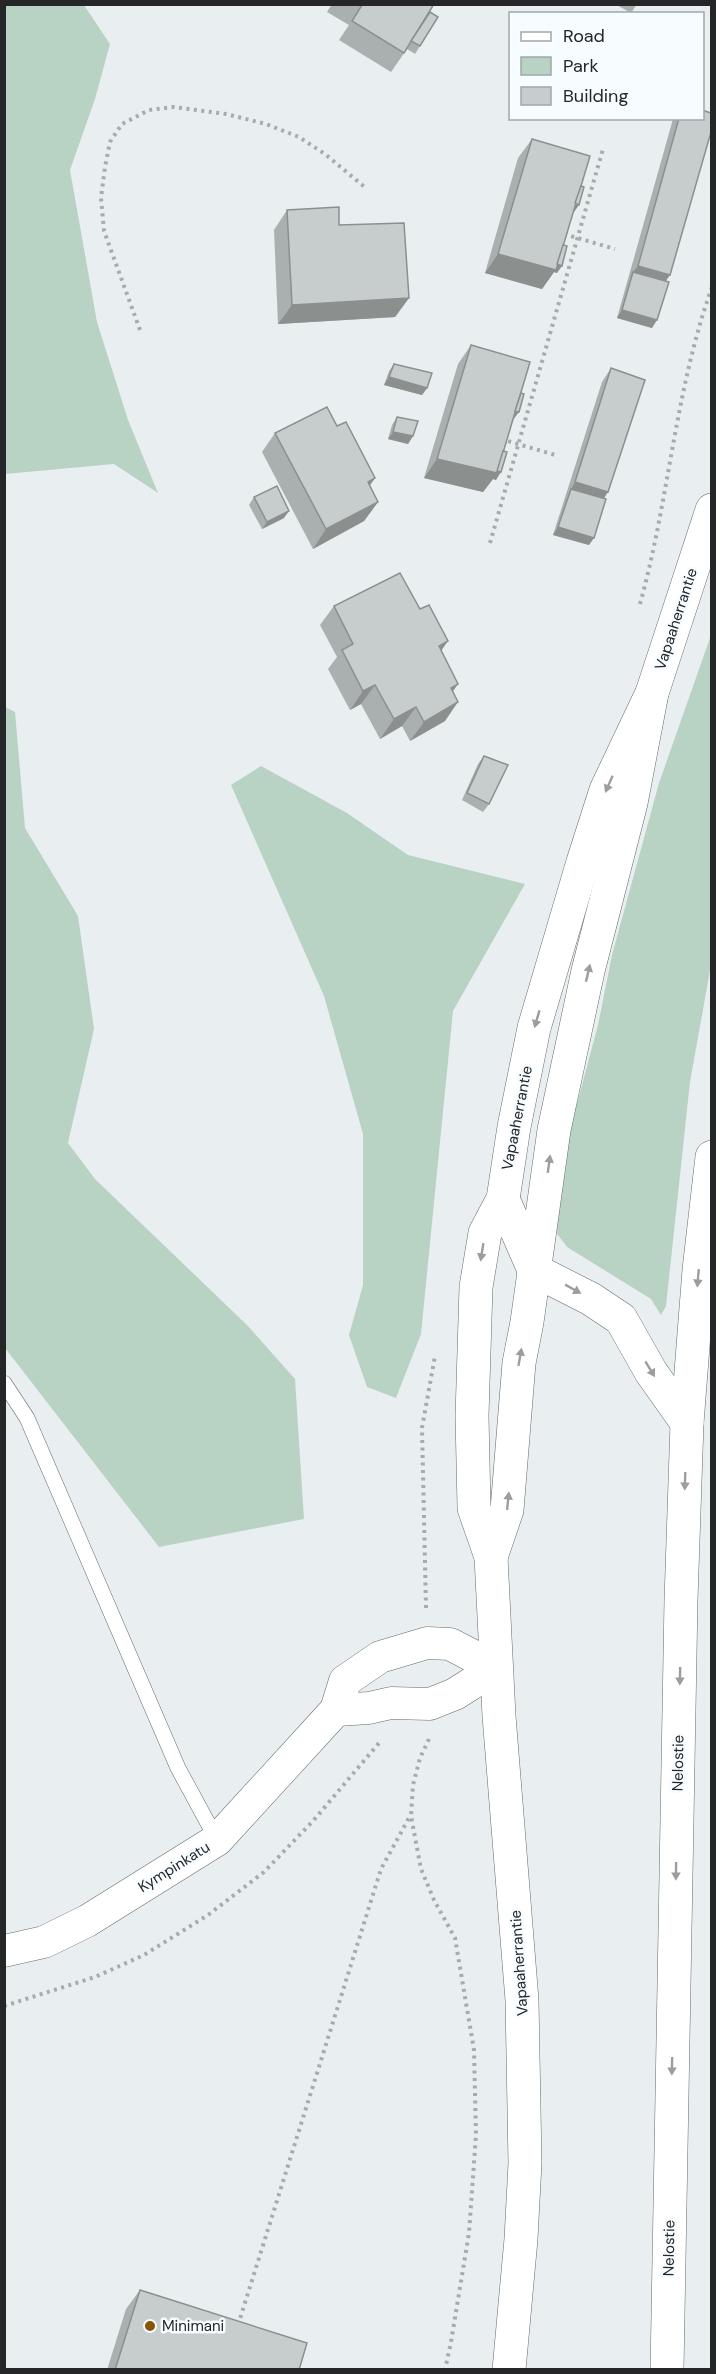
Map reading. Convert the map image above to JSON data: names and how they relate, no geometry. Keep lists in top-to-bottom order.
{
  "streets": {
    "main road": ["Vapaaherrantie", "Nelostie"],
    "street": ["Kympinkatu"]
  },
  "crossings": [
    ["Vapaaherrantie", "Kympinkatu"]
  ],
  "one_way": ["Nelostie"],
  "places": ["Minimani"],
  "legend": ["Road", "Park", "Building"]
}
